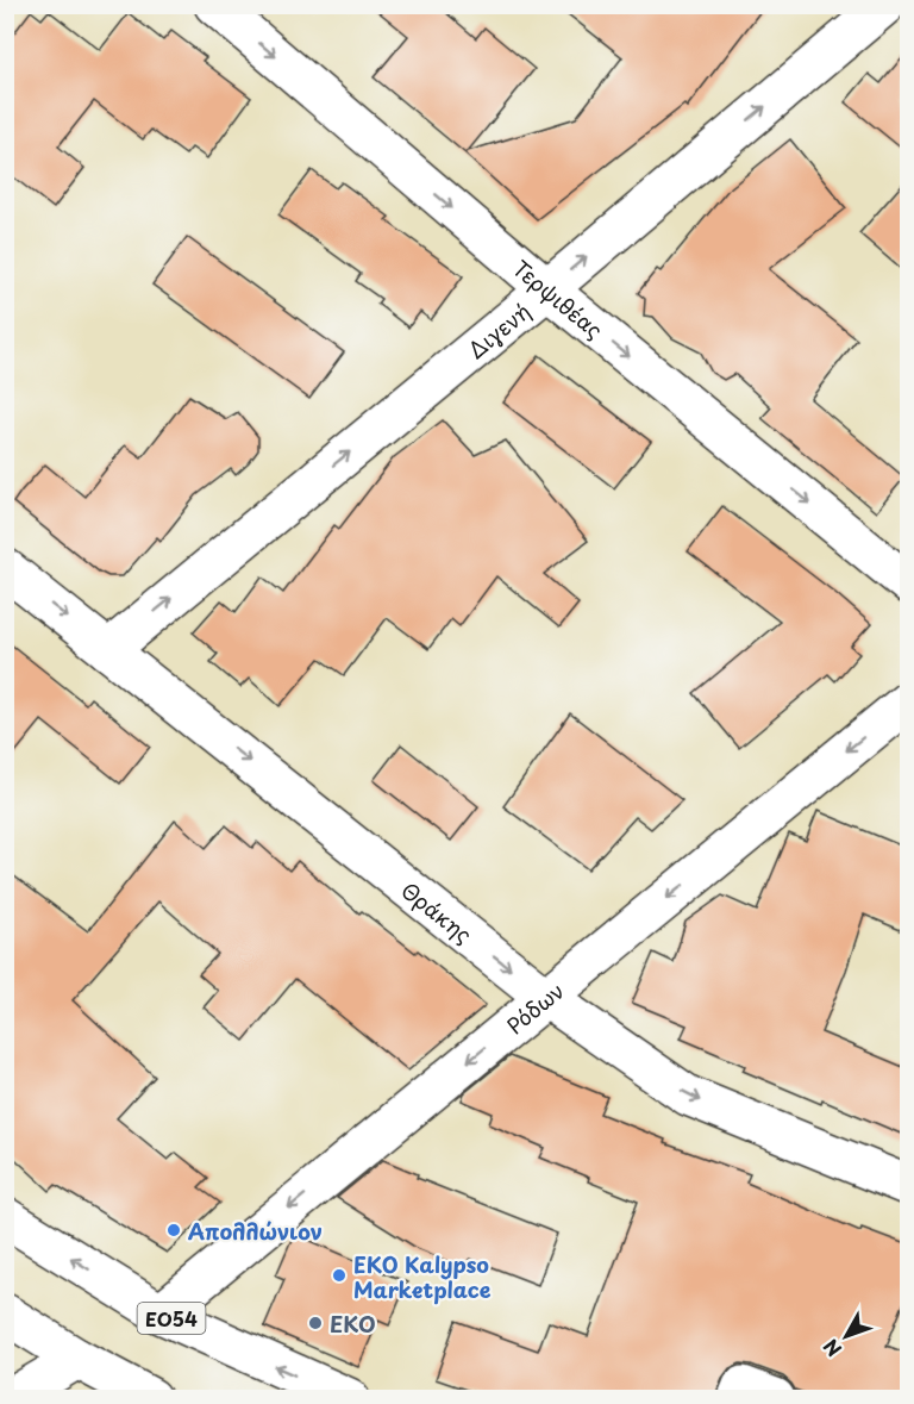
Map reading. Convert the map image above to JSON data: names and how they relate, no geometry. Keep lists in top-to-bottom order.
{
  "streets": {
    "street": [
      "Τερψιθέας",
      "Διγενή",
      "Θράκης",
      "Ρόδων",
      "ΕΟ54"
    ]
  },
  "crossings": [
    ["Τερψιθέας", "Διγενή"],
    ["Διγενή", "Θράκης"],
    ["Θράκης", "Ρόδων"],
    ["Ρόδων", "ΕΟ54"]
  ],
  "one_way": [
    "Τερψιθέας",
    "Διγενή",
    "Θράκης",
    "Ρόδων"
  ],
  "places": ["Απολλώνιον", "EKO Kalypso Marketplace", "EKO"],
  "north": "bottom left"
}
